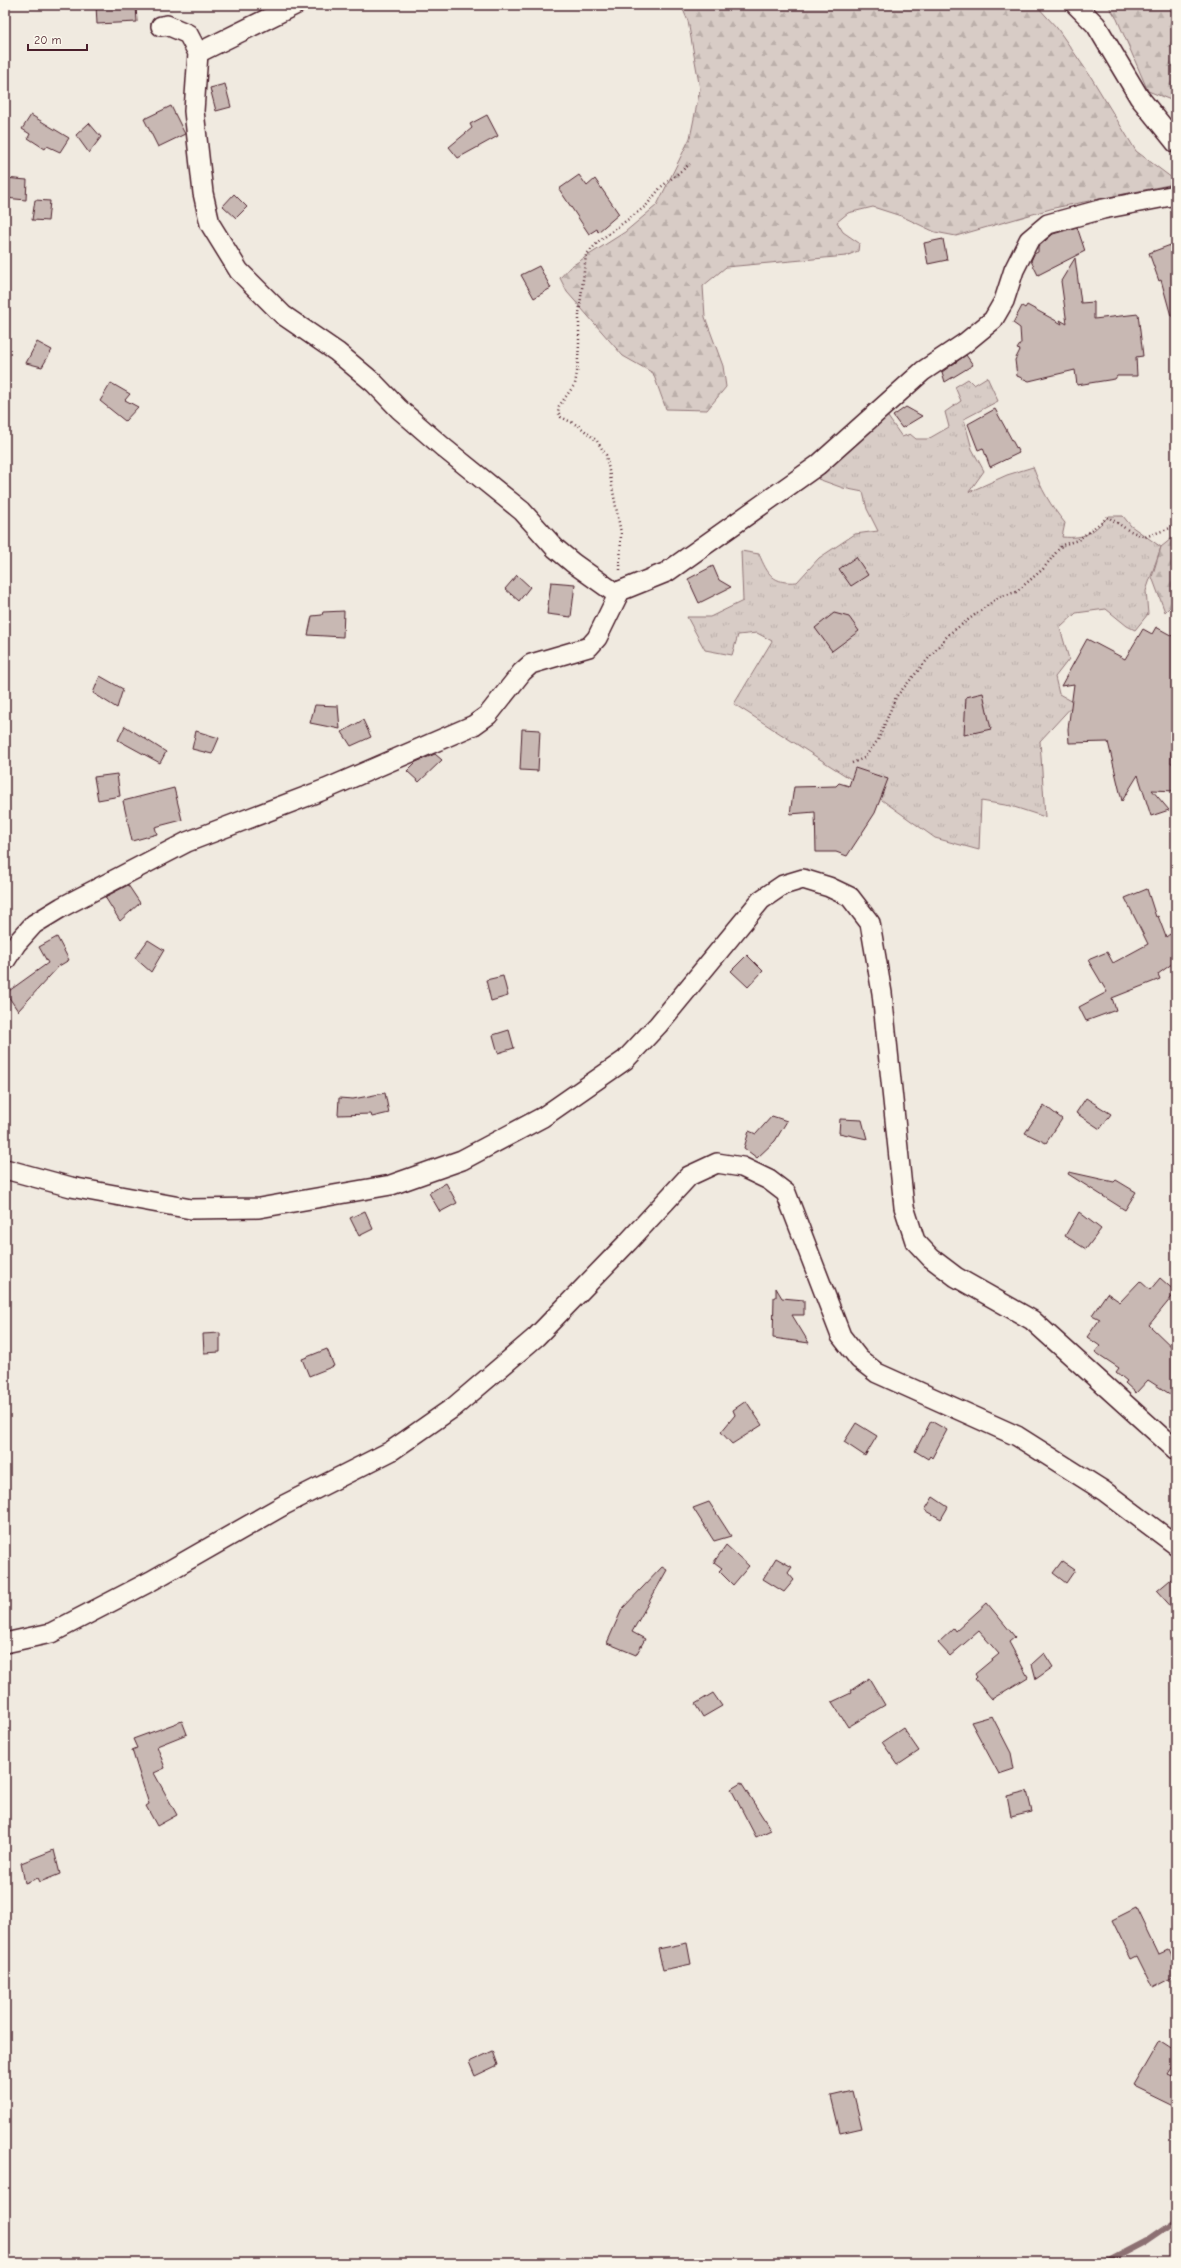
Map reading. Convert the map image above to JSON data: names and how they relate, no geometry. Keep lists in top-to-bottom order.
{
  "scale_bar": "20 m"
}
